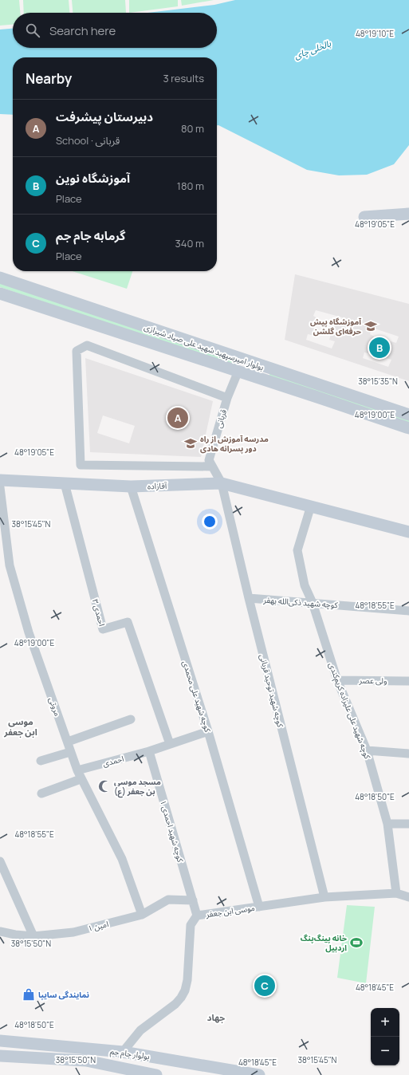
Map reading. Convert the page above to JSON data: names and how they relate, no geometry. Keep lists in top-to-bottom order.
{
  "streets": {
    "main road": ["بولوار امیرسپهبد شهید علی صیاد شیرازی", "آقازاده", "بولوار جام جم"],
    "street": [
      "قربانی",
      "کوچه شهید ذکی‌الله بهفر",
      "احمدی ۳",
      "ولی عصر",
      "کوچه شهید توحید قربانی",
      "کوچه شهید علی محمدی",
      "مروتی",
      "کوچه شهید علی علیزاده کریم‌کندی",
      "احمدی",
      "کوچه شهید احمدی ۱",
      "موسی ابن جعفر",
      "امین ۱"
    ]
  },
  "crossings": [
    ["بولوار امیرسپهبد شهید علی صیاد شیرازی", "قربانی"],
    ["قربانی", "آقازاده"],
    ["قربانی", "کوچه شهید توحید قربانی"],
    ["آقازاده", "احمدی ۳"],
    ["آقازاده", "کوچه شهید توحید قربانی"],
    ["آقازاده", "کوچه شهید علی محمدی"],
    ["کوچه شهید ذکی‌الله بهفر", "کوچه شهید توحید قربانی"],
    ["کوچه شهید ذکی‌الله بهفر", "کوچه شهید علی علیزاده کریم‌کندی"],
    ["ولی عصر", "کوچه شهید علی علیزاده کریم‌کندی"],
    ["کوچه شهید توحید قربانی", "موسی ابن جعفر"],
    ["کوچه شهید علی محمدی", "موسی ابن جعفر"],
    ["مروتی", "احمدی"],
    ["مروتی", "امین ۱"],
    ["کوچه شهید علی علیزاده کریم‌کندی", "موسی ابن جعفر"],
    ["احمدی", "کوچه شهید احمدی ۱"],
    ["کوچه شهید احمدی ۱", "موسی ابن جعفر"],
    ["کوچه شهید احمدی ۱", "امین ۱"],
    ["موسی ابن جعفر", "بولوار جام جم"]
  ],
  "districts": ["موسی ابن جعفر", "جهاد"],
  "water": ["بالخلی چای"],
  "places": {
    "school or university": ["آموزشگاه پیش حرفه‌ای گلشن", "مدرسه آموزش از راه دور پسرانه هادی"],
    "mosque": ["مسجد موسی بن جعفر (ع)"],
    "sports": ["خانه پینگ‌پنگ اردبیل"],
    "shop": ["نمایندگی سایپا"]
  },
  "page": {
    "search": "Search here",
    "heading": ["Nearby", "3 results"],
    "list": [
      {
        "mark": "A",
        "name": "دبیرستان پیشرفت",
        "note": "School · قربانی",
        "value": "80 m"
      },
      {
        "mark": "B",
        "name": "آموزشگاه نوین",
        "note": "Place",
        "value": "180 m"
      },
      {
        "mark": "C",
        "name": "گرمابه جام جم",
        "note": "Place",
        "value": "340 m"
      }
    ],
    "pins": ["B", "A", "C"],
    "map_buttons": ["+", "−"]
  },
  "coordinates": [
    "48°19'10\"E",
    "48°19'05\"E",
    "38°15'35\"N",
    "48°19'00\"E",
    "38°15'45\"N",
    "48°18'55\"E",
    "48°18'50\"E",
    "38°15'50\"N",
    "48°18'45\"E"
  ]
}
